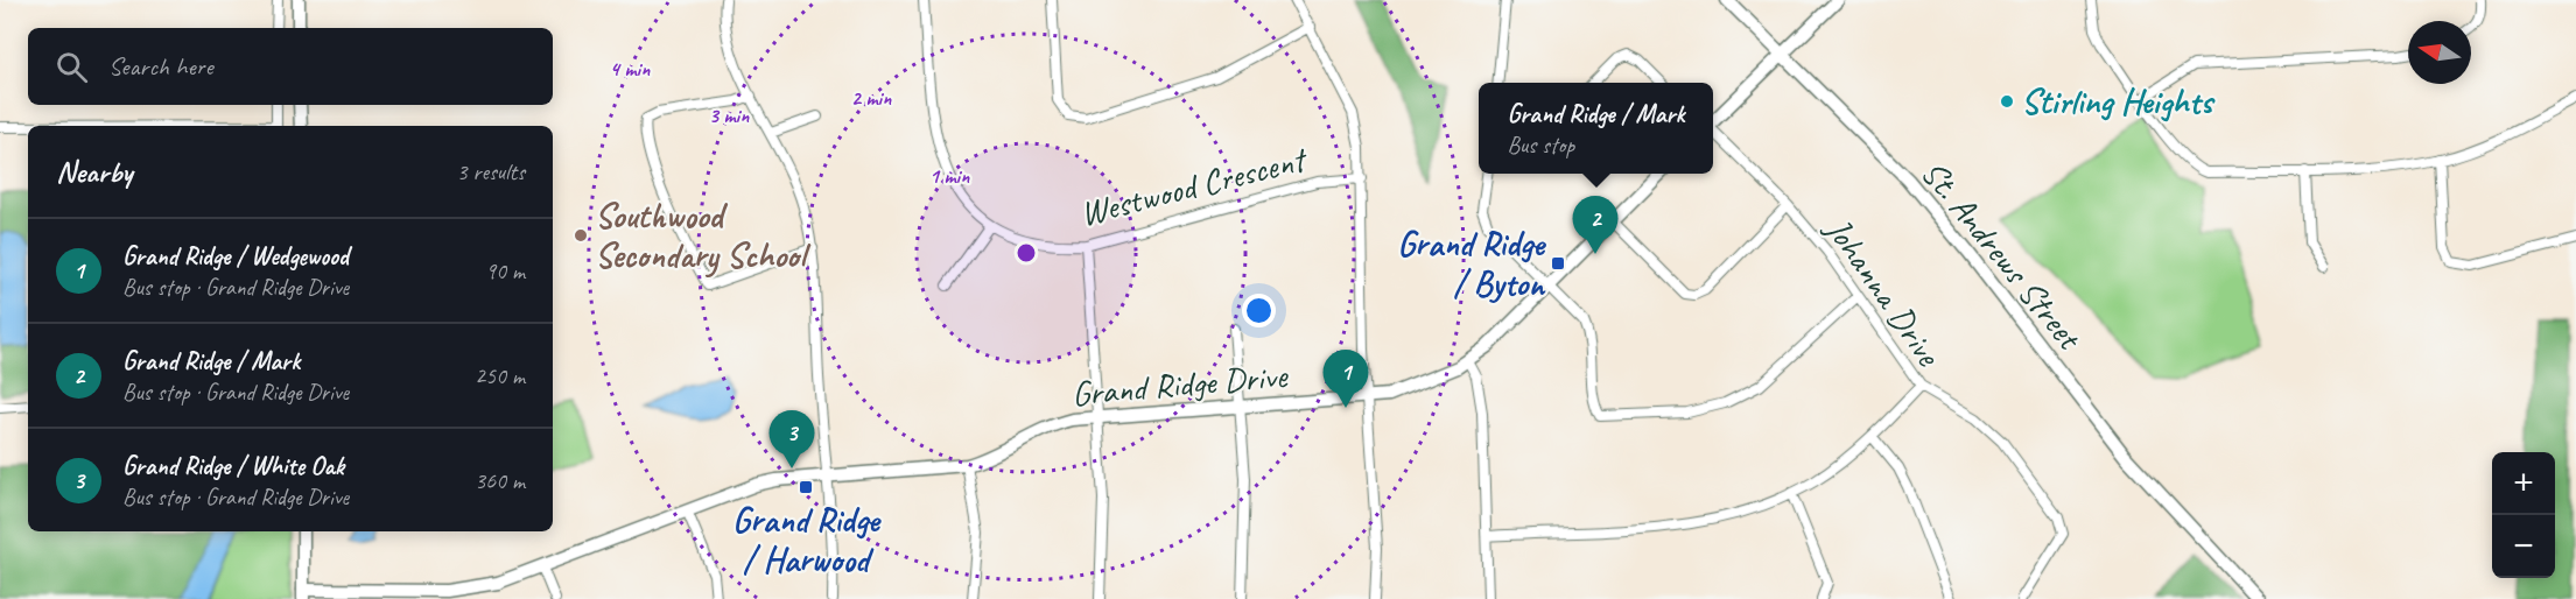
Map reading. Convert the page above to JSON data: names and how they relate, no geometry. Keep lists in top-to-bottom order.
{
  "streets": {
    "street": [
      "Westwood Crescent",
      "St. Andrews Street",
      "Johanna Drive",
      "Grand Ridge Drive"
    ]
  },
  "places": {
    "other": ["Stirling Heights", "Southwood Secondary School"],
    "transit": ["Grand Ridge / Byton", "Grand Ridge / Harwood"]
  },
  "north": "left",
  "page": {
    "search": "Search here",
    "popup": ["Grand Ridge / Mark", "Bus stop"],
    "heading": ["Nearby", "3 results"],
    "pins": ["2", "1", "3"],
    "list": [
      {
        "mark": "1",
        "name": "Grand Ridge / Wedgewood",
        "note": "Bus stop · Grand Ridge Drive",
        "value": "90 m"
      },
      {
        "mark": "2",
        "name": "Grand Ridge / Mark",
        "note": "Bus stop · Grand Ridge Drive",
        "value": "250 m"
      },
      {
        "mark": "3",
        "name": "Grand Ridge / White Oak",
        "note": "Bus stop · Grand Ridge Drive",
        "value": "360 m"
      }
    ],
    "map_buttons": ["+", "−"]
  },
  "rings": [
    "4 min",
    "2 min",
    "3 min",
    "1 min"
  ]
}
